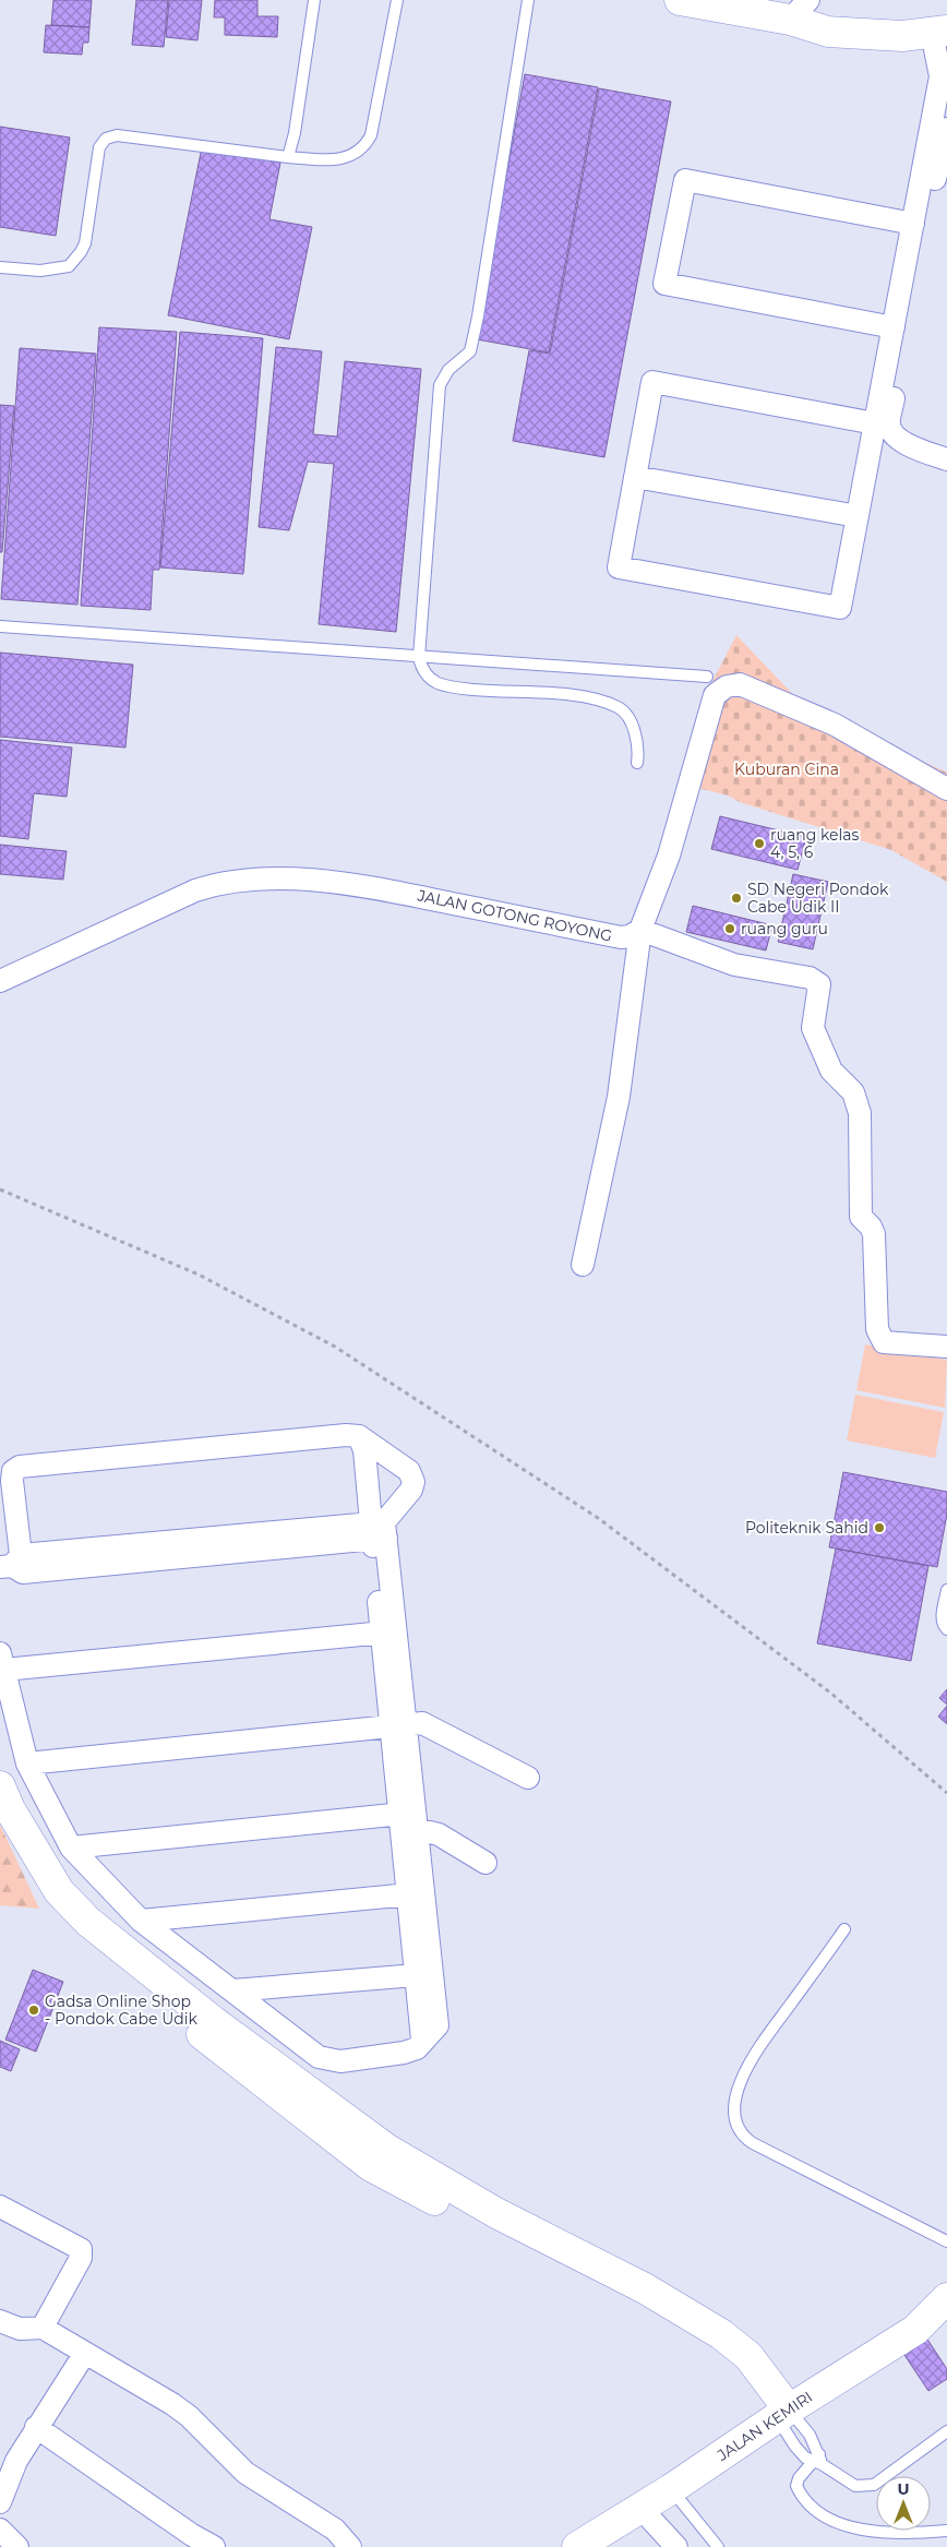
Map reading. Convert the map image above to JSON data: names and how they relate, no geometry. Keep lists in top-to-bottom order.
{
  "streets": {
    "street": ["JALAN GOTONG ROYONG", "JALAN KEMIRI"]
  },
  "parks": ["Kuburan Cina"],
  "places": [
    "ruang kelas 4, 5, 6",
    "SD Negeri Pondok Cabe Udik II",
    "ruang guru",
    "Politeknik Sahid",
    "Gadsa Online Shop - Pondok Cabe Udik"
  ],
  "north": "top"
}
